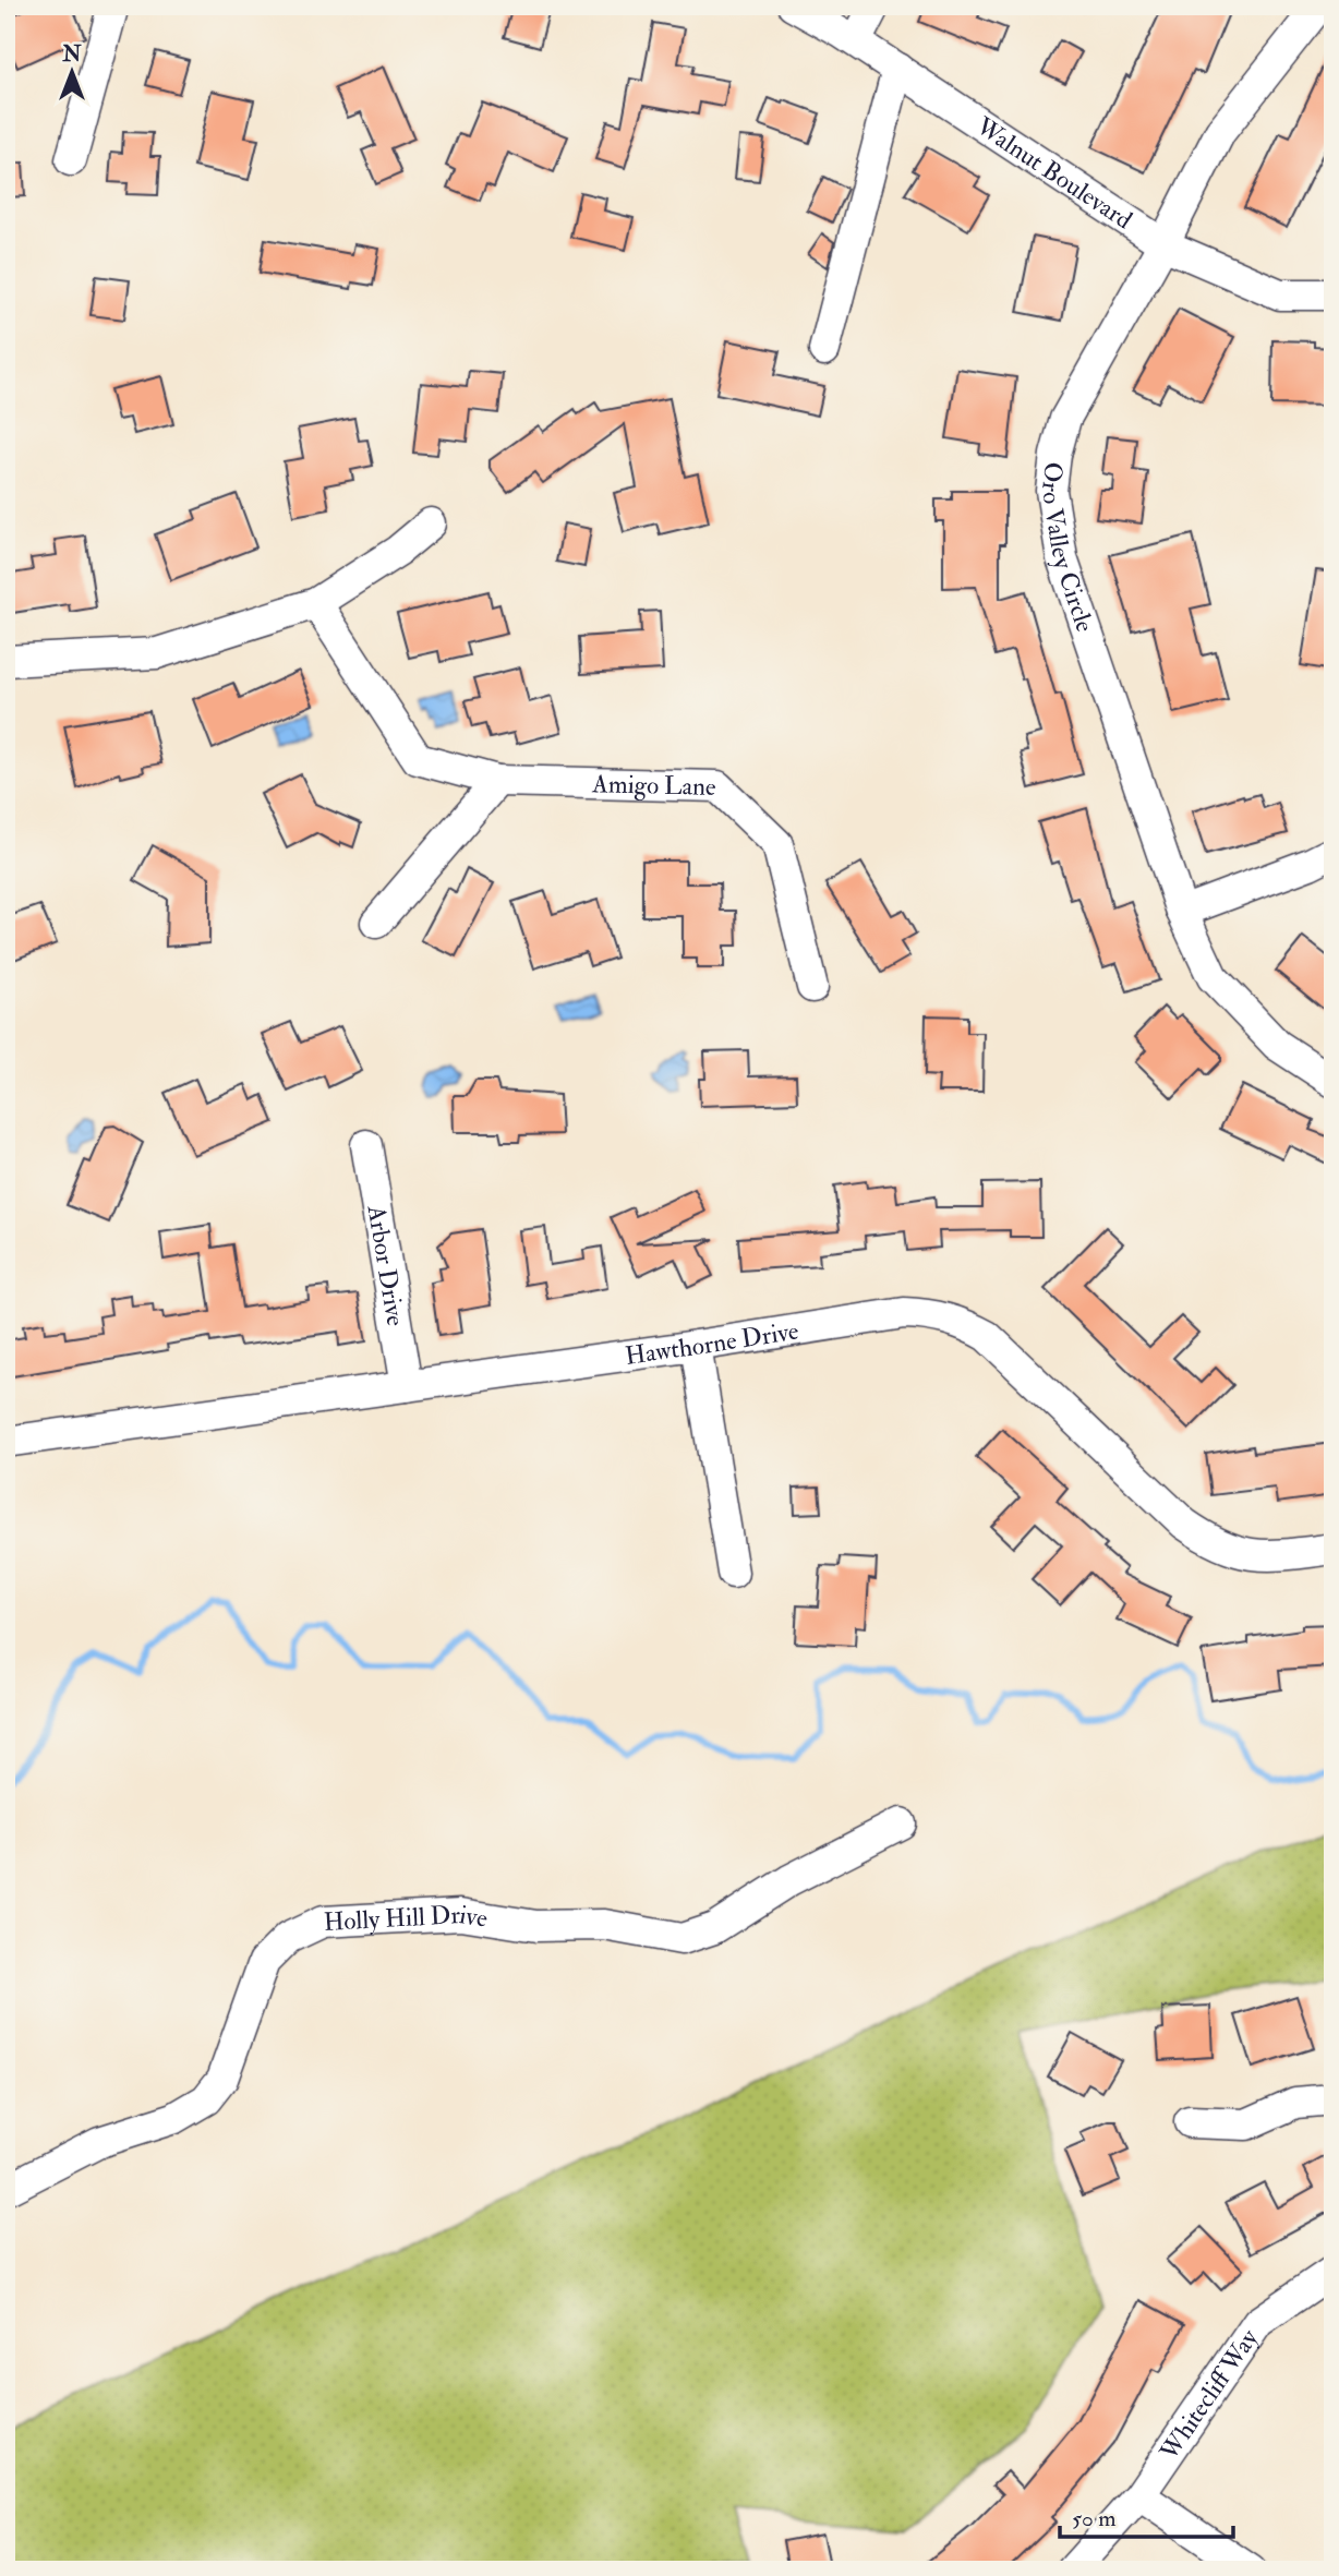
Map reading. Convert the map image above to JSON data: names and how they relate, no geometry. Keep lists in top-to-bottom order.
{
  "streets": {
    "street": [
      "Walnut Boulevard",
      "Oro Valley Circle",
      "Amigo Lane",
      "Arbor Drive",
      "Hawthorne Drive",
      "Holly Hill Drive",
      "Whitecliff Way"
    ]
  },
  "crossings": [
    ["Walnut Boulevard", "Oro Valley Circle"],
    ["Arbor Drive", "Hawthorne Drive"]
  ],
  "scale_bar": "50 m",
  "north": "top"
}
